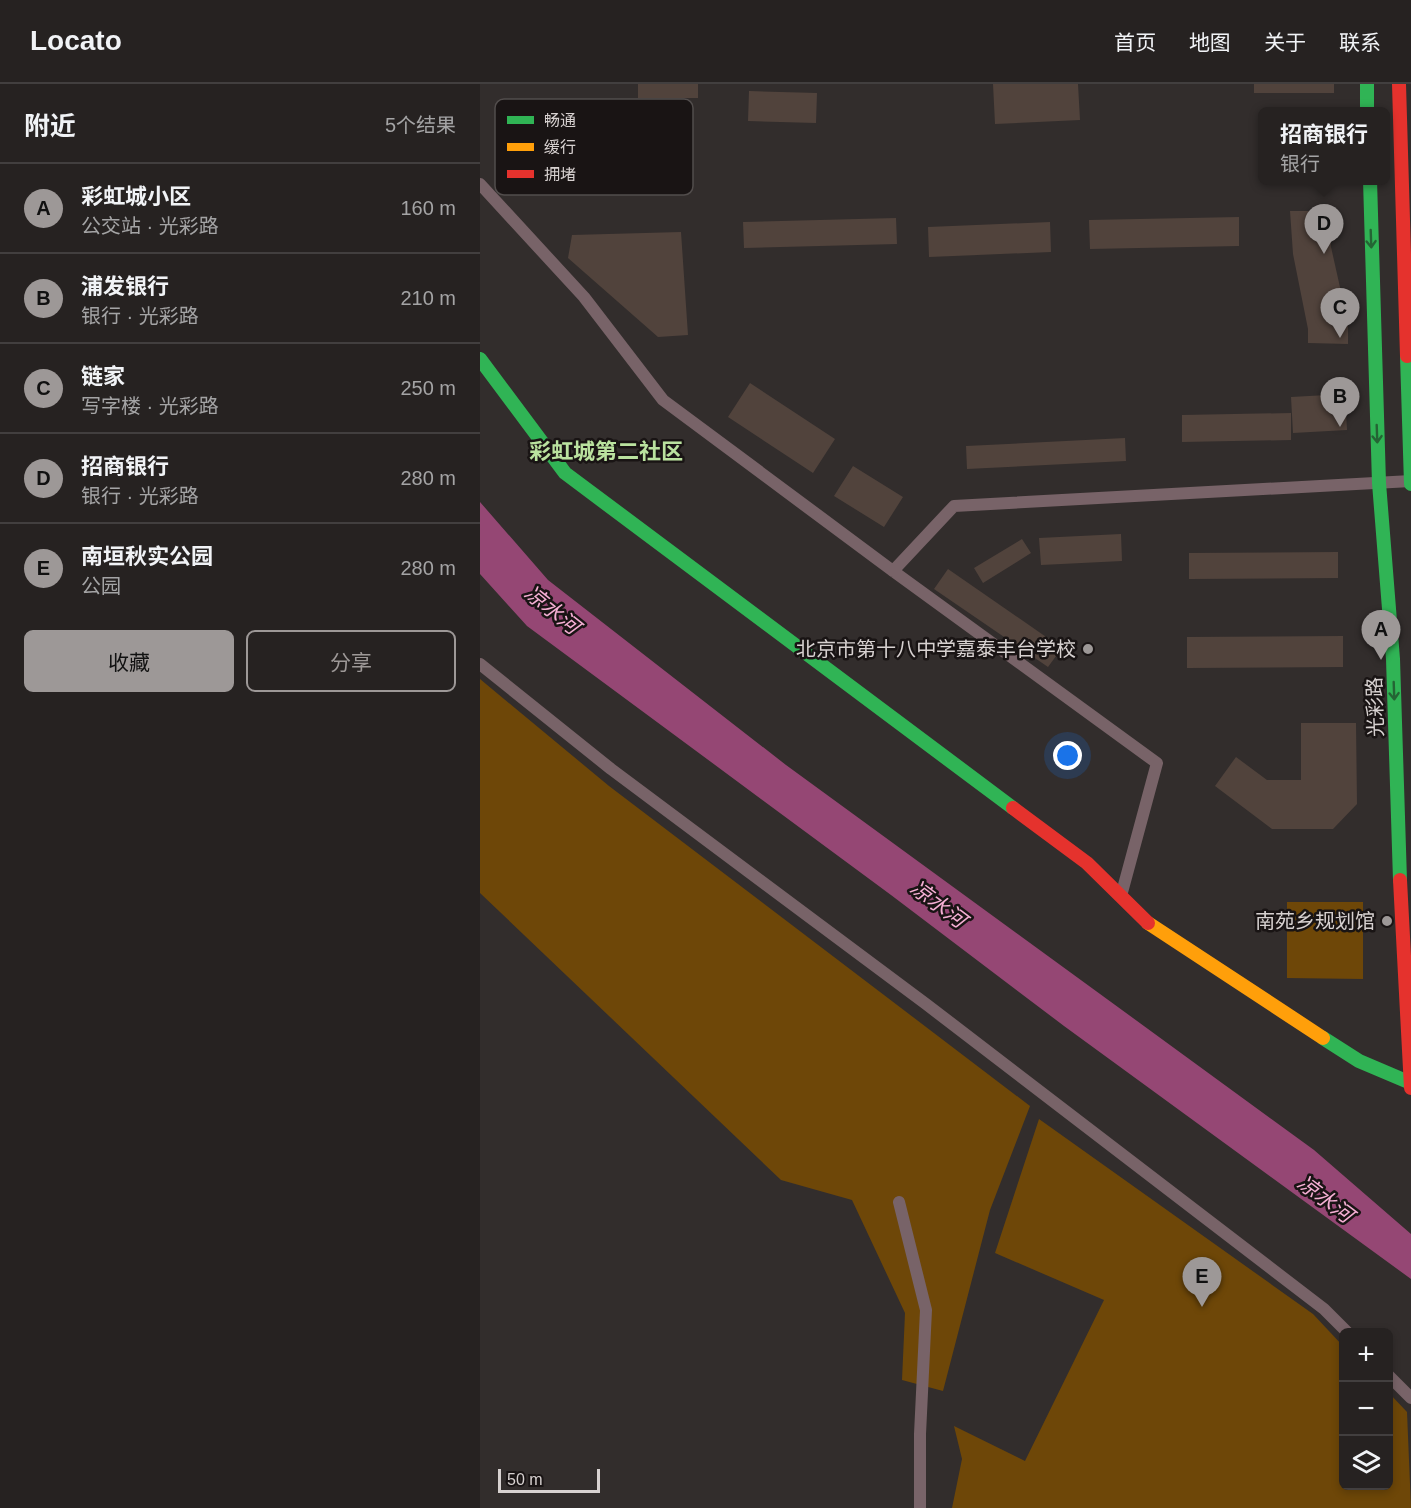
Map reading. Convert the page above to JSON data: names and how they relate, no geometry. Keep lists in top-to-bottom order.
{
  "streets": {
    "main road": ["光彩路"]
  },
  "districts": ["彩虹城第二社区"],
  "water": ["凉水河"],
  "places": ["北京市第十八中学嘉泰丰台学校", "南苑乡规划馆"],
  "legend": ["畅通", "缓行", "拥堵"],
  "scale_bar": "50 m",
  "page": {
    "header": "Locato",
    "nav": [
      "首页",
      "地图",
      "关于",
      "联系"
    ],
    "heading": ["附近", "5个结果"],
    "popup": ["招商银行", "银行"],
    "list": [
      {
        "mark": "A",
        "name": "彩虹城小区",
        "note": "公交站 · 光彩路",
        "value": "160 m"
      },
      {
        "mark": "B",
        "name": "浦发银行",
        "note": "银行 · 光彩路",
        "value": "210 m"
      },
      {
        "mark": "C",
        "name": "链家",
        "note": "写字楼 · 光彩路",
        "value": "250 m"
      },
      {
        "mark": "D",
        "name": "招商银行",
        "note": "银行 · 光彩路",
        "value": "280 m"
      },
      {
        "mark": "E",
        "name": "南垣秋实公园",
        "note": "公园",
        "value": "280 m"
      }
    ],
    "pins": [
      "D",
      "C",
      "B",
      "A",
      "E"
    ],
    "buttons": ["收藏", "分享"],
    "map_buttons": ["+", "−"],
    "scale": "50 m"
  }
}
